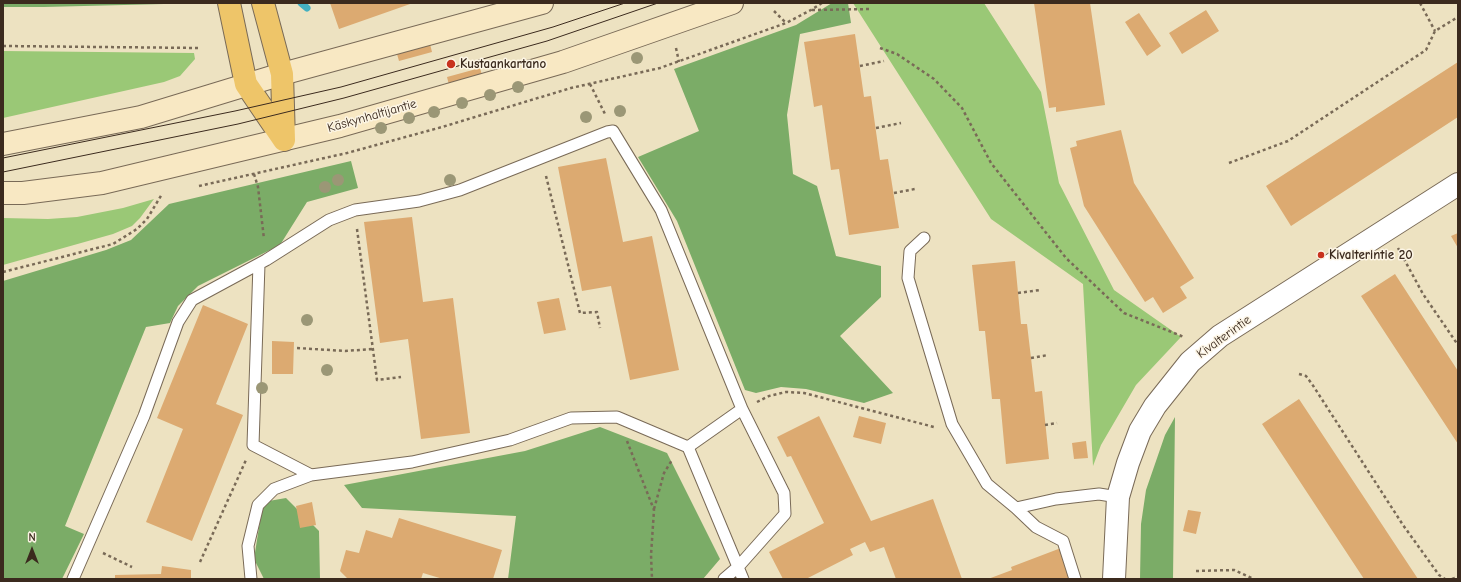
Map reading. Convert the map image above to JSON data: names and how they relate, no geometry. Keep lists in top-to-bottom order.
{
  "streets": {
    "main road": ["Käskynhaltijantie"],
    "street": ["Kivalterintie"]
  },
  "places": ["Kustaankartano", "Kivalterintie 20"],
  "north": "top"
}
